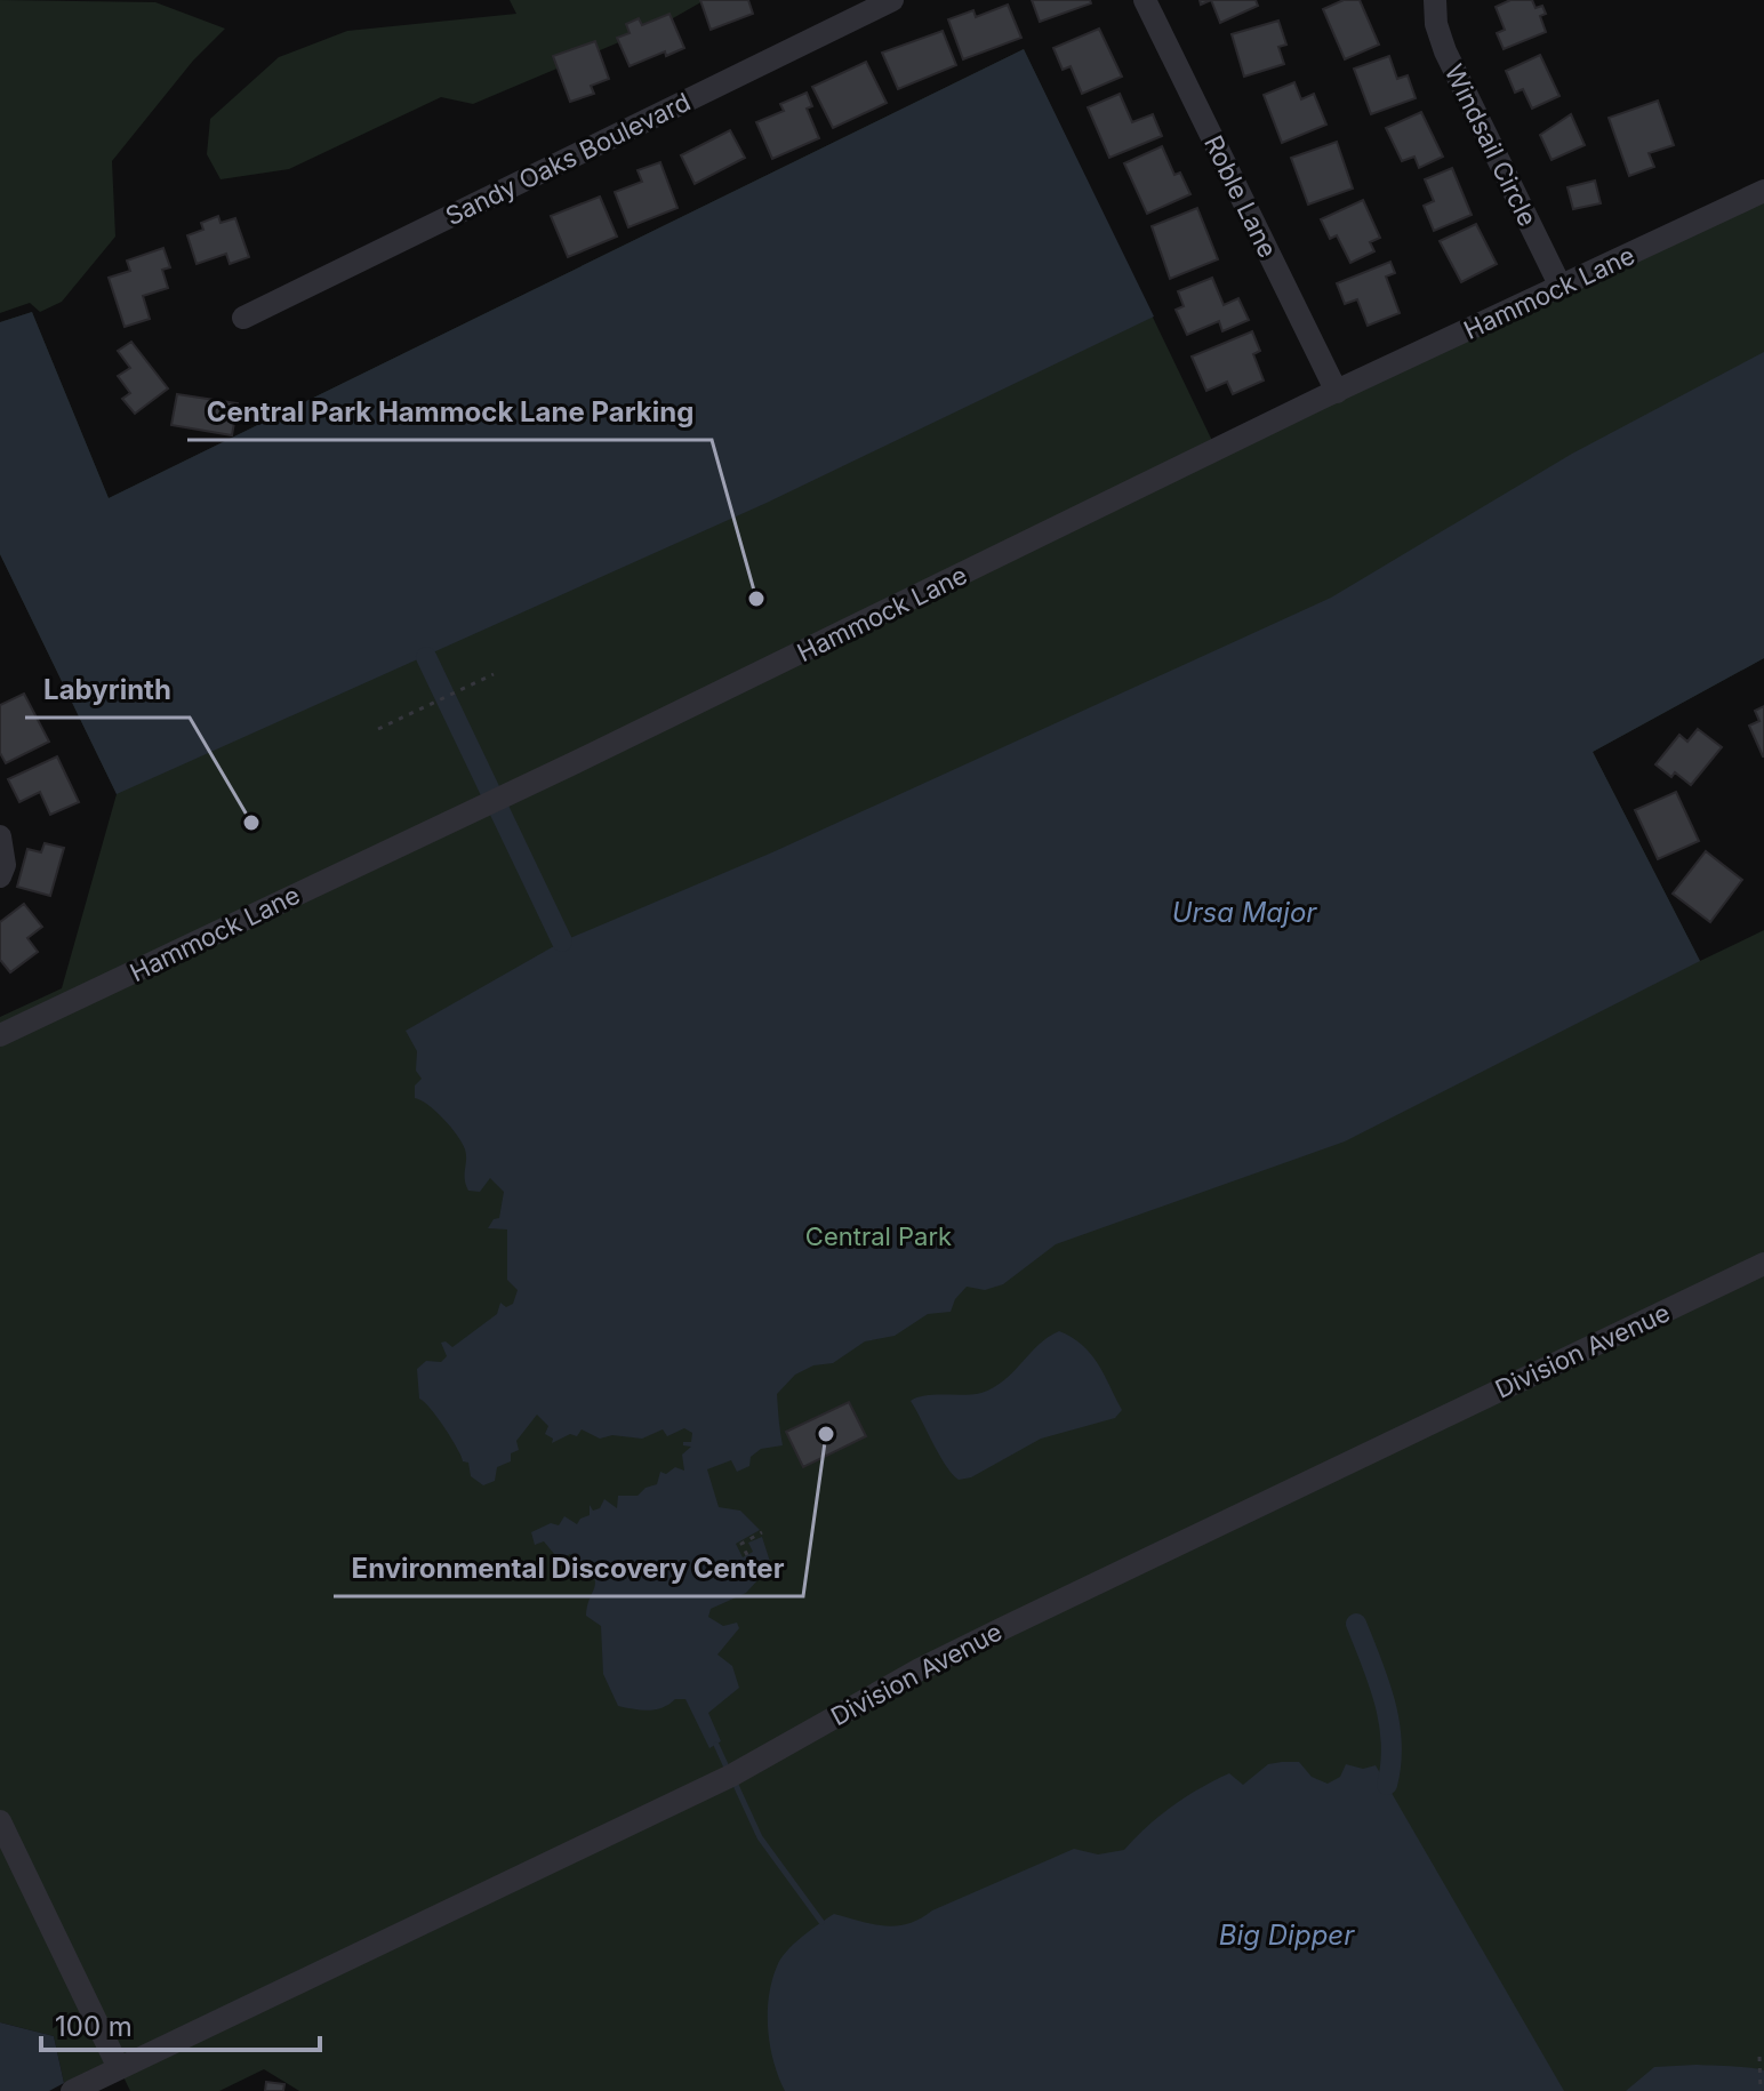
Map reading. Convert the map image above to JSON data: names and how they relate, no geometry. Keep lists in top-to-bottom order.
{
  "streets": {
    "street": [
      "Windsail Circle",
      "Sandy Oaks Boulevard",
      "Roble Lane",
      "Hammock Lane",
      "Division Avenue"
    ]
  },
  "crossings": [
    ["Windsail Circle", "Hammock Lane"],
    ["Roble Lane", "Hammock Lane"]
  ],
  "water": ["Ursa Major", "Big Dipper"],
  "parks": ["Central Park"],
  "places": ["Central Park Hammock Lane Parking", "Labyrinth", "Environmental Discovery Center"],
  "scale_bar": "100 m"
}
